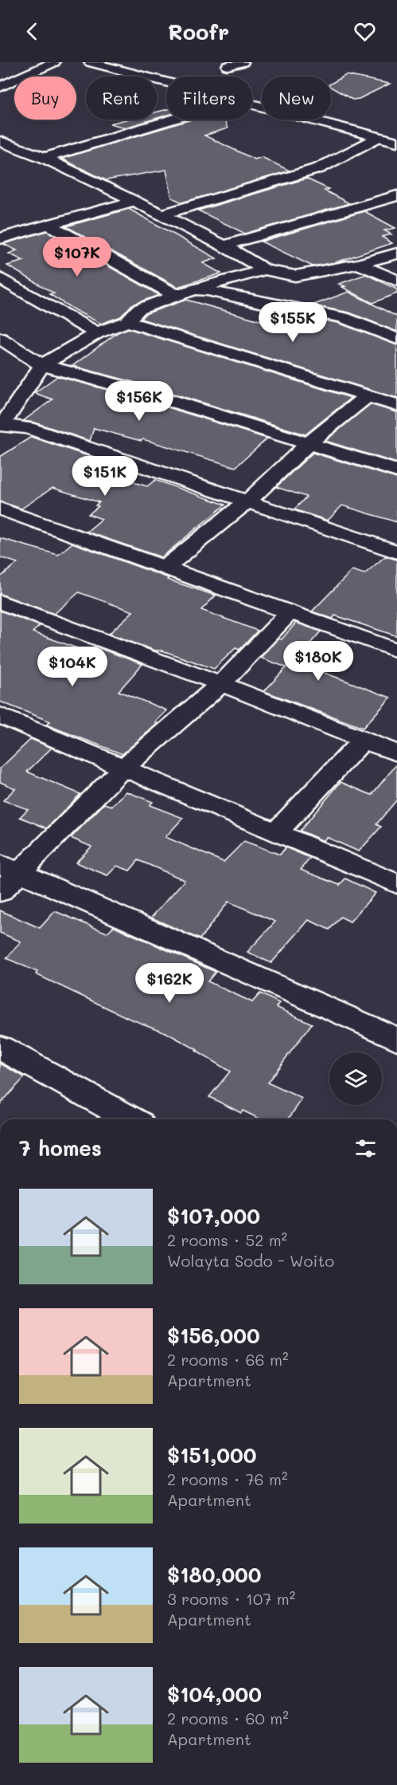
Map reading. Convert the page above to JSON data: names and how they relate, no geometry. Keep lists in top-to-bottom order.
{
  "page": {
    "header": "Roofr",
    "chip": [
      "Buy",
      "Rent",
      "Filters",
      "New"
    ],
    "price": [
      "$107K",
      "$155K",
      "$156K",
      "$151K",
      "$180K",
      "$104K",
      "$162K"
    ],
    "heading": "7 homes",
    "list": [
      {
        "name": "$107,000",
        "note": "2 rooms · 52 m² · Wolayta Sodo - Woito"
      },
      {
        "name": "$156,000",
        "note": "2 rooms · 66 m² · Apartment"
      },
      {
        "name": "$151,000",
        "note": "2 rooms · 76 m² · Apartment"
      },
      {
        "name": "$180,000",
        "note": "3 rooms · 107 m² · Apartment"
      },
      {
        "name": "$104,000",
        "note": "2 rooms · 60 m² · Apartment"
      }
    ]
  }
}
